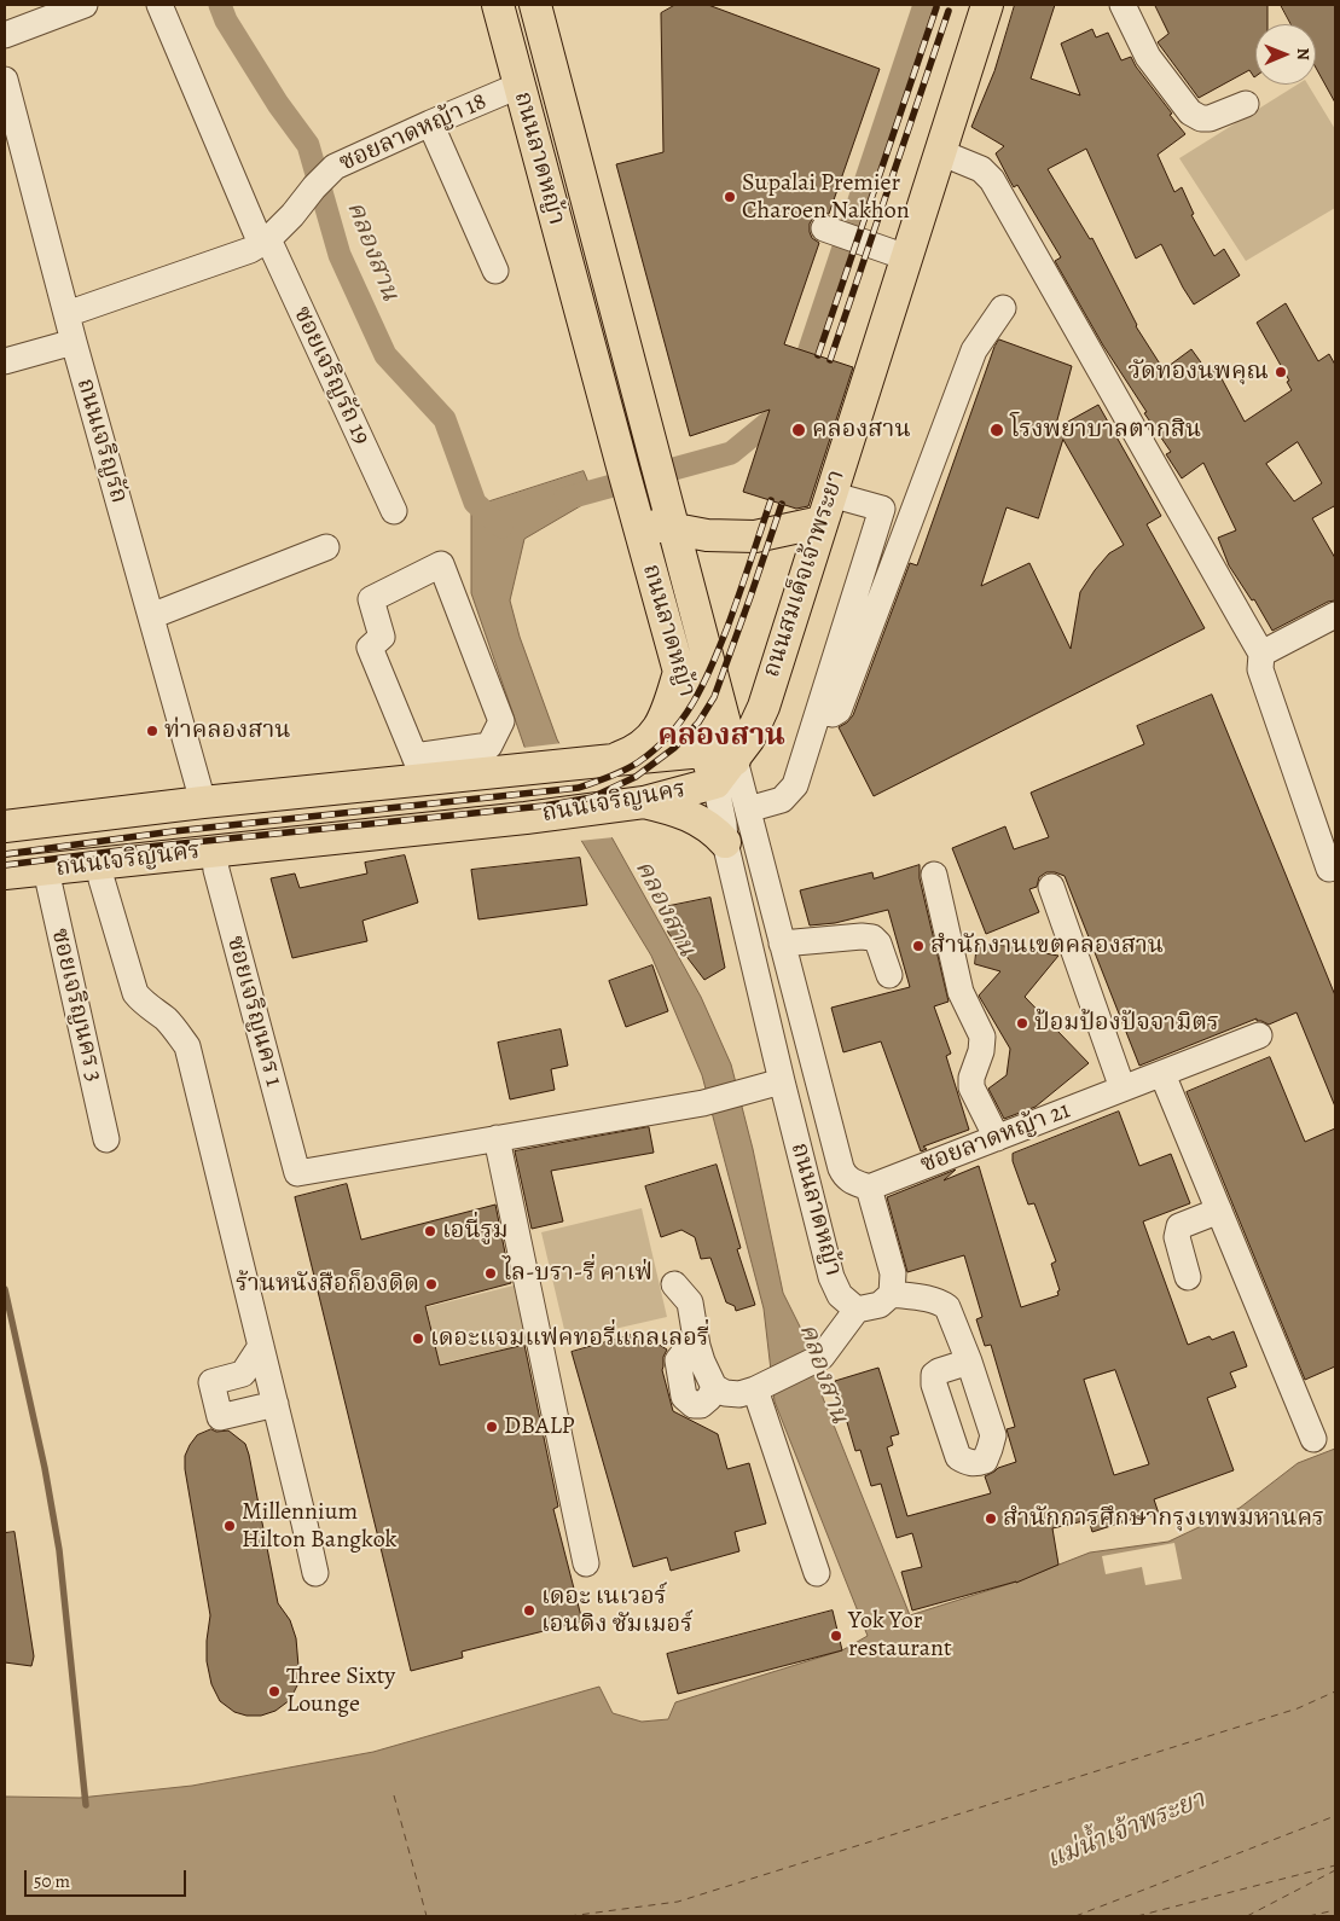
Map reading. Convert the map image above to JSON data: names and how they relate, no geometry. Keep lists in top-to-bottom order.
{
  "streets": {
    "main road": ["ถนนลาดหญ้า", "ถนนสมเด็จเจ้าพระยา", "ถนนเจริญนคร"],
    "street": [
      "ซอยลาดหญ้า 18",
      "ซอยเจริญรัถ 19",
      "ถนนเจริญรัถ",
      "ซอยเจริญนคร 3",
      "ซอยเจริญนคร 1",
      "ซอยลาดหญ้า 21"
    ]
  },
  "crossings": [
    ["ซอยลาดหญ้า 18", "ถนนลาดหญ้า"],
    ["ซอยลาดหญ้า 18", "ซอยเจริญรัถ 19"],
    ["ถนนลาดหญ้า", "ถนนสมเด็จเจ้าพระยา"],
    ["ถนนลาดหญ้า", "ถนนเจริญนคร"],
    ["ถนนลาดหญ้า", "ซอยลาดหญ้า 21"],
    ["ถนนเจริญรัถ", "ถนนเจริญนคร"],
    ["ถนนสมเด็จเจ้าพระยา", "ถนนเจริญนคร"],
    ["ถนนเจริญนคร", "ซอยเจริญนคร 3"],
    ["ถนนเจริญนคร", "ซอยเจริญนคร 1"]
  ],
  "districts": ["คลองสาน"],
  "water": ["คลองสาน", "แม่น้ำเจ้าพระยา"],
  "places": [
    "Supalai Premier Charoen Nakhon",
    "วัดทองนพคุณ",
    "คลองสาน",
    "โรงพยาบาลตากสิน",
    "ท่าคลองสาน",
    "สำนักงานเขตคลองสาน",
    "ป้อมป้องปัจจามิตร",
    "เอนี่รูม",
    "ไล-บรา-รี่ คาเฟ่",
    "ร้านหนังสือก็องดิด",
    "เดอะแจมแฟคทอรี่แกลเลอรี่",
    "DBALP",
    "สำนักการศึกษากรุงเทพมหานคร",
    "Millennium Hilton Bangkok",
    "เดอะ เนเวอร์ เอนดิง ซัมเมอร์",
    "Yok Yor restaurant",
    "Three Sixty Lounge"
  ],
  "scale_bar": "50 m",
  "north": "right"
}
